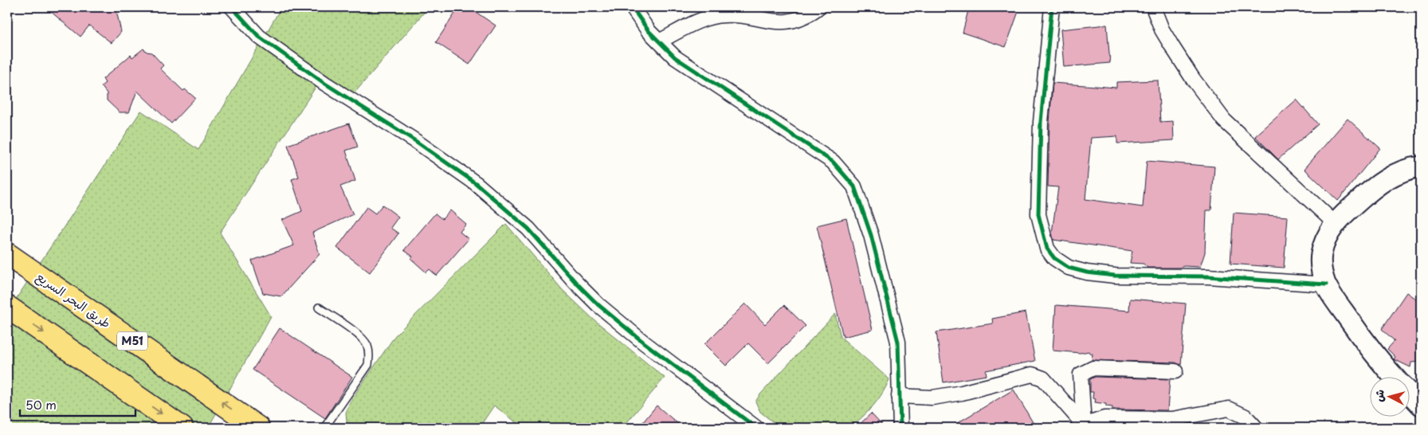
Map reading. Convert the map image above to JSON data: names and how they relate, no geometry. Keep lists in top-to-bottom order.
{
  "streets": {
    "highway": ["طريق البحر السريع", "M51"]
  },
  "scale_bar": "50 m",
  "north": "left"
}
